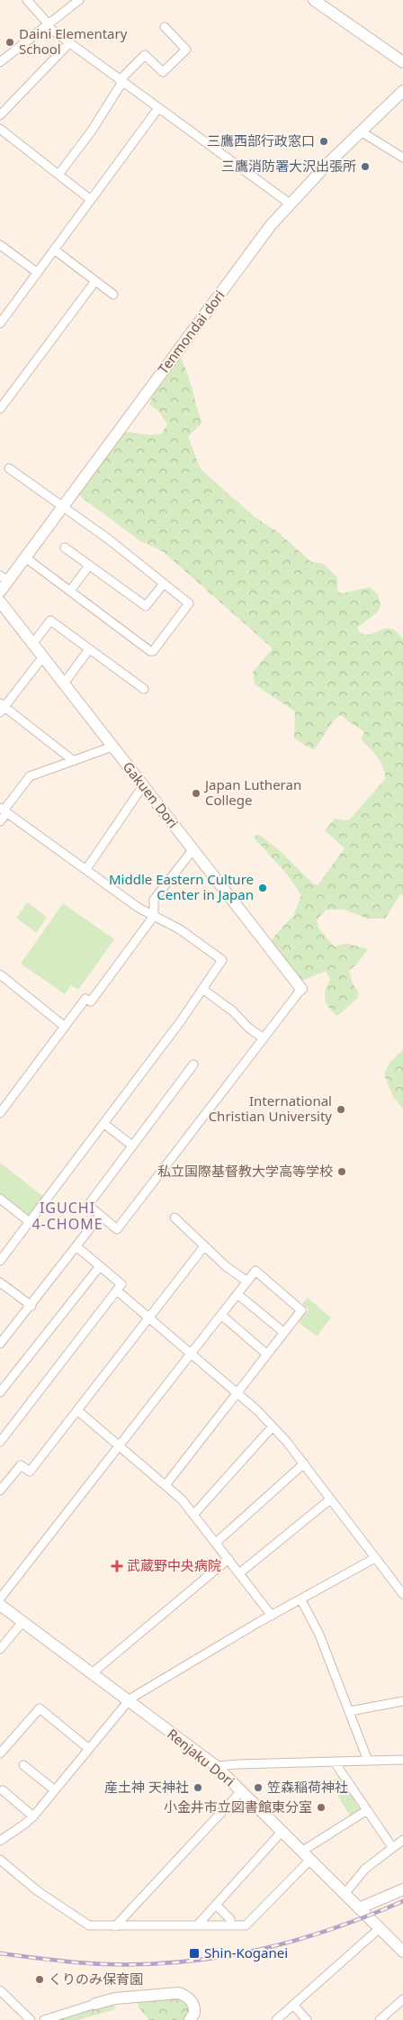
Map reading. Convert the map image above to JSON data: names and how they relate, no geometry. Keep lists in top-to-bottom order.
{
  "streets": {
    "main road": ["Tenmondai dori", "Gakuen Dori", "Renjaku Dori"]
  },
  "districts": ["IGUCHI 4-CHOME"],
  "places": {
    "other": [
      "Daini Elementary School",
      "三鷹西部行政窓口",
      "三鷹消防署大沢出張所",
      "Japan Lutheran College",
      "Middle Eastern Culture Center in Japan",
      "International Christian University",
      "私立国際基督教大学高等学校",
      "産土神 天神社",
      "笠森稲荷神社",
      "小金井市立図書館東分室",
      "くりのみ保育園"
    ],
    "health": ["武蔵野中央病院"],
    "transit": ["Shin-Koganei"]
  }
}
